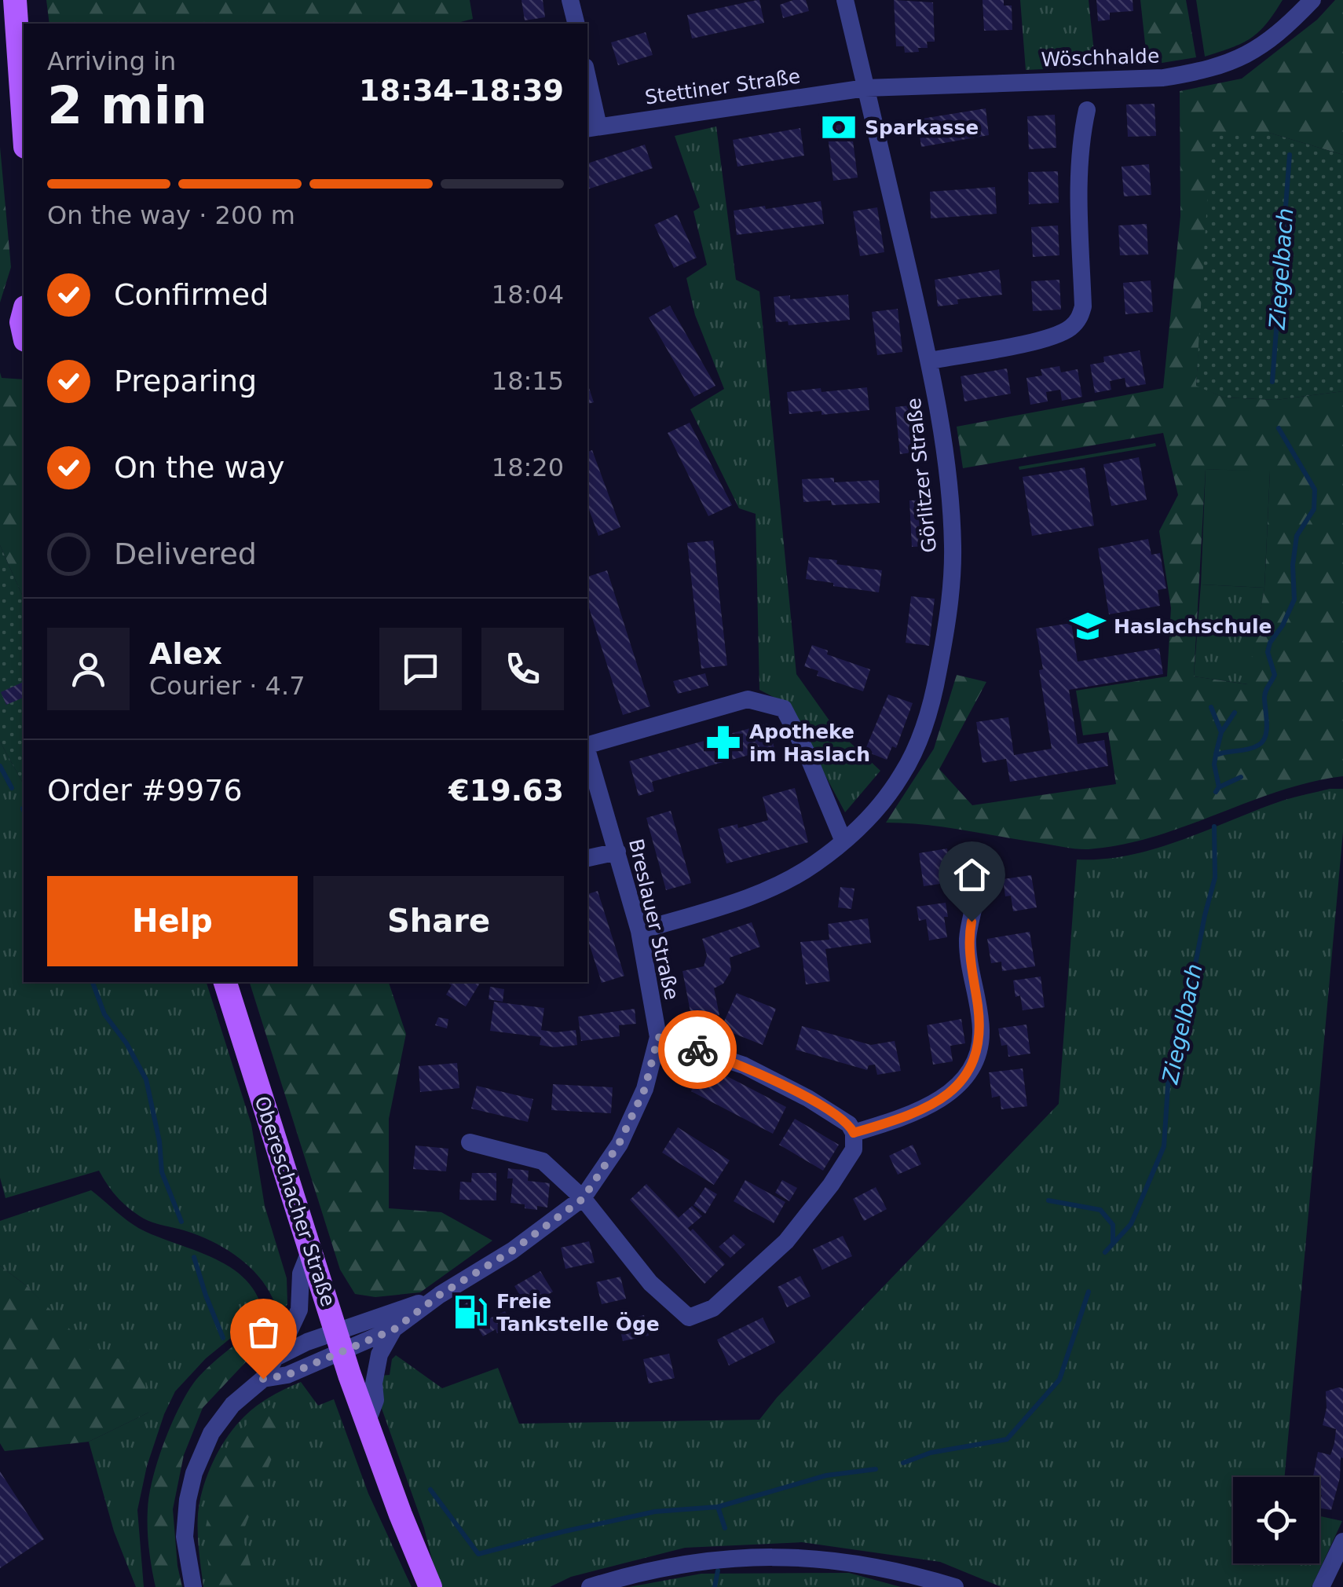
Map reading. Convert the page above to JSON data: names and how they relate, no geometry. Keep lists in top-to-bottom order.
{
  "streets": {
    "main road": ["Obereschacher Straße"],
    "street": [
      "Wöschhalde",
      "Stettiner Straße",
      "Görlitzer Straße",
      "Breslauer Straße"
    ]
  },
  "crossings": [
    ["Wöschhalde", "Stettiner Straße"],
    ["Wöschhalde", "Görlitzer Straße"],
    ["Stettiner Straße", "Görlitzer Straße"],
    ["Görlitzer Straße", "Breslauer Straße"],
    ["Breslauer Straße", "Obereschacher Straße"]
  ],
  "water": ["Ziegelbach"],
  "places": {
    "bank": ["Sparkasse"],
    "school or university": ["Haslachschule"],
    "pharmacy": ["Apotheke im Haslach"],
    "fuel station": ["Freie Tankstelle Öge"]
  },
  "page": {
    "heading": ["2 min", "Arriving in", "18:34–18:39"],
    "panel": [
      "Alex",
      "Courier · 4.7",
      "Order #9976",
      "€19.63"
    ],
    "bar": "On the way · 200 m",
    "list": [
      ["Confirmed", "18:04"],
      ["Preparing", "18:15"],
      ["On the way", "18:20"],
      "Delivered"
    ],
    "buttons": ["Help", "Share"]
  }
}
